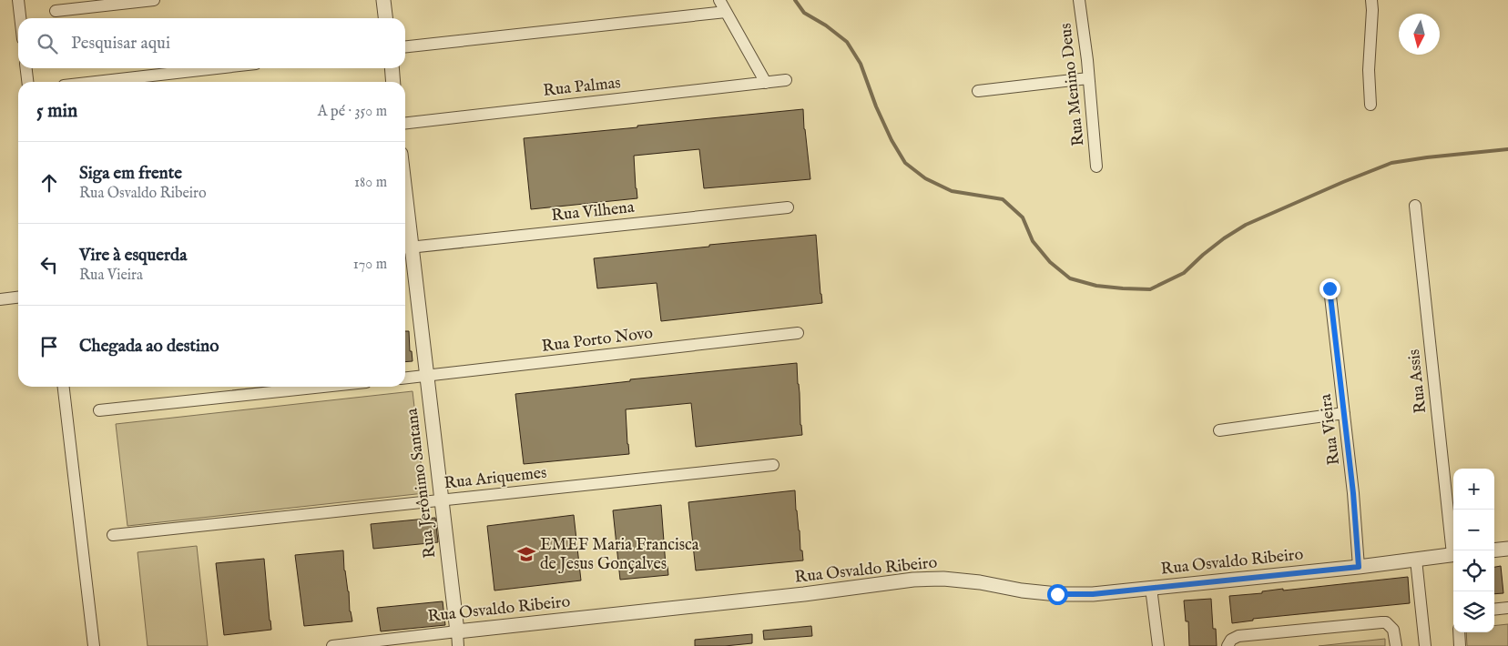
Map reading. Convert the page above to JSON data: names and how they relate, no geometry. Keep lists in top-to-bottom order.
{
  "streets": {
    "street": [
      "Rua Menino Deus",
      "Rua Palmas",
      "Rua Vilhena",
      "Rua Porto Novo",
      "Rua Assis",
      "Rua Vieira",
      "Rua Ariquemes",
      "Rua Jerônimo Santana",
      "Rua Osvaldo Ribeiro"
    ]
  },
  "crossings": [
    ["Rua Vilhena", "Rua Jerônimo Santana"],
    ["Rua Porto Novo", "Rua Jerônimo Santana"],
    ["Rua Vieira", "Rua Osvaldo Ribeiro"],
    ["Rua Ariquemes", "Rua Jerônimo Santana"],
    ["Rua Jerônimo Santana", "Rua Osvaldo Ribeiro"]
  ],
  "places": {
    "school or university": ["EMEF Maria Francisca de Jesus Gonçalves"]
  },
  "north": "bottom",
  "page": {
    "search": "Pesquisar aqui",
    "heading": ["5 min", "A pé · 350 m"],
    "list": [
      ["Siga em frente", "Rua Osvaldo Ribeiro", "180 m"],
      ["Vire à esquerda", "Rua Vieira", "170 m"],
      "Chegada ao destino"
    ],
    "map_buttons": ["+", "−"]
  }
}
